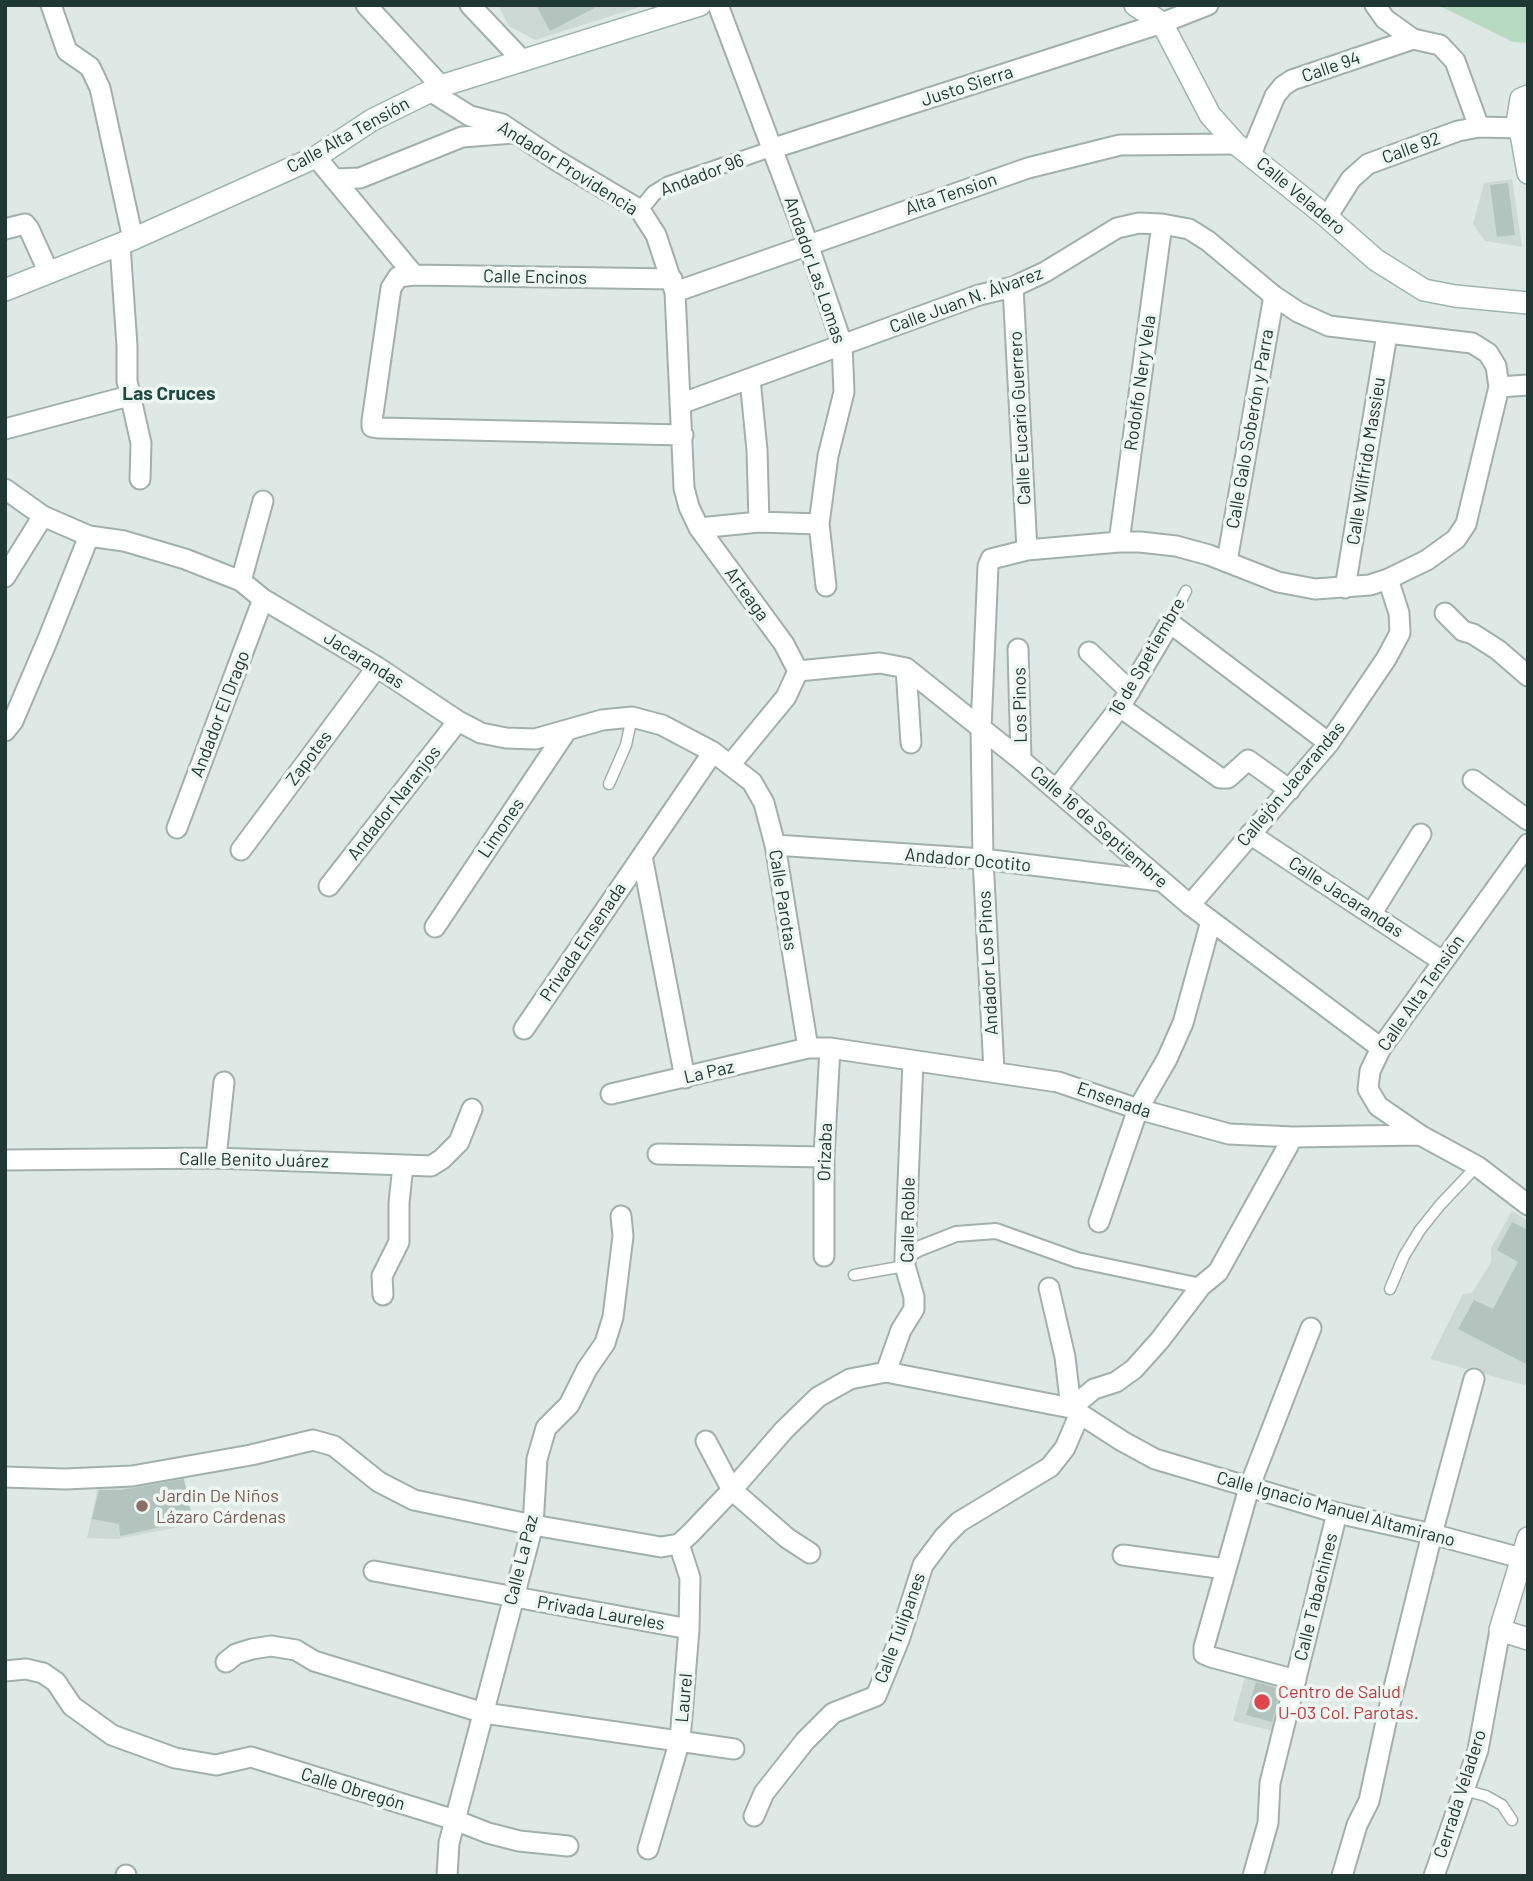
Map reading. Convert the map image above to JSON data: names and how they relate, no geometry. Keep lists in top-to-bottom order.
{
  "streets": {
    "main road": ["Calle Alta Tensión", "Calle Veladero"],
    "street": [
      "Calle 94",
      "Justo Sierra",
      "Calle 92",
      "Andador Providencia",
      "Andador 96",
      "Alta Tension",
      "Andador Las Lomas",
      "Calle Encinos",
      "Calle Juan N. Álvarez",
      "Rodolfo Nery Vela",
      "Calle Eucario Guerrero",
      "Calle Galo Soberón y Parra",
      "Calle Wilfrido Massieu",
      "Arteaga",
      "16 de Spetiembre",
      "Jacarandas",
      "Los Pinos",
      "Andador El Drago",
      "Zapotes",
      "Callejón Jacarandas",
      "Andador Naranjos",
      "Calle 16 de Septiembre",
      "Limones",
      "Andador Ocotito",
      "Calle Jacarandas",
      "Calle Parotas",
      "Privada Ensenada",
      "Andador Los Pinos",
      "La Paz",
      "Ensenada",
      "Orizaba",
      "Calle Benito Juárez",
      "Calle Roble",
      "Calle Ignacio Manuel Altamirano",
      "Calle La Paz",
      "Calle Tabachines",
      "Privada Laureles",
      "Calle Tulipanes",
      "Laurel",
      "Calle Obregón",
      "Cerrada Veladero"
    ]
  },
  "crossings": [
    ["Calle 94", "Alta Tension"],
    ["Calle 94", "Calle Veladero"],
    ["Justo Sierra", "Andador 96"],
    ["Justo Sierra", "Calle Veladero"],
    ["Justo Sierra", "Andador Las Lomas"],
    ["Calle Alta Tensión", "Andador Providencia"],
    ["Calle Alta Tensión", "Calle 16 de Septiembre"],
    ["Calle Alta Tensión", "Calle Jacarandas"],
    ["Calle Alta Tensión", "Ensenada"],
    ["Calle 92", "Calle Veladero"],
    ["Andador Providencia", "Andador 96"],
    ["Andador Providencia", "Alta Tension"],
    ["Andador Providencia", "Calle Encinos"],
    ["Andador Providencia", "Calle Juan N. Álvarez"],
    ["Andador Providencia", "Arteaga"],
    ["Andador 96", "Andador Las Lomas"],
    ["Alta Tension", "Calle Veladero"],
    ["Alta Tension", "Andador Las Lomas"],
    ["Alta Tension", "Calle Encinos"],
    ["Andador Las Lomas", "Calle Juan N. Álvarez"],
    ["Calle Juan N. Álvarez", "Rodolfo Nery Vela"],
    ["Calle Juan N. Álvarez", "Calle Eucario Guerrero"],
    ["Calle Juan N. Álvarez", "Calle Galo Soberón y Parra"],
    ["Calle Juan N. Álvarez", "Calle Wilfrido Massieu"],
    ["Calle Juan N. Álvarez", "Arteaga"],
    ["Calle Eucario Guerrero", "Andador Los Pinos"],
    ["16 de Spetiembre", "Calle 16 de Septiembre"],
    ["Jacarandas", "Andador El Drago"],
    ["Jacarandas", "Zapotes"],
    ["Jacarandas", "Andador Naranjos"],
    ["Jacarandas", "Limones"],
    ["Jacarandas", "Calle Parotas"],
    ["Los Pinos", "Calle 16 de Septiembre"],
    ["Callejón Jacarandas", "Calle 16 de Septiembre"],
    ["Callejón Jacarandas", "Calle Jacarandas"],
    ["Calle 16 de Septiembre", "Andador Ocotito"],
    ["Calle 16 de Septiembre", "Andador Los Pinos"],
    ["Andador Ocotito", "Calle Parotas"],
    ["Andador Ocotito", "Andador Los Pinos"],
    ["Calle Parotas", "La Paz"],
    ["Calle Parotas", "Ensenada"],
    ["Andador Los Pinos", "Ensenada"],
    ["La Paz", "Ensenada"],
    ["Ensenada", "Orizaba"],
    ["Ensenada", "Calle Roble"],
    ["Calle Roble", "Calle Ignacio Manuel Altamirano"],
    ["Calle Ignacio Manuel Altamirano", "Calle Tabachines"],
    ["Calle Ignacio Manuel Altamirano", "Calle Tulipanes"],
    ["Calle Ignacio Manuel Altamirano", "Laurel"],
    ["Calle La Paz", "Privada Laureles"],
    ["Calle La Paz", "Calle Obregón"],
    ["Privada Laureles", "Laurel"]
  ],
  "districts": ["Las Cruces"],
  "places": ["Jardin De Niños Lázaro Cárdenas", "Centro de Salud U-03 Col. Parotas."]
}
